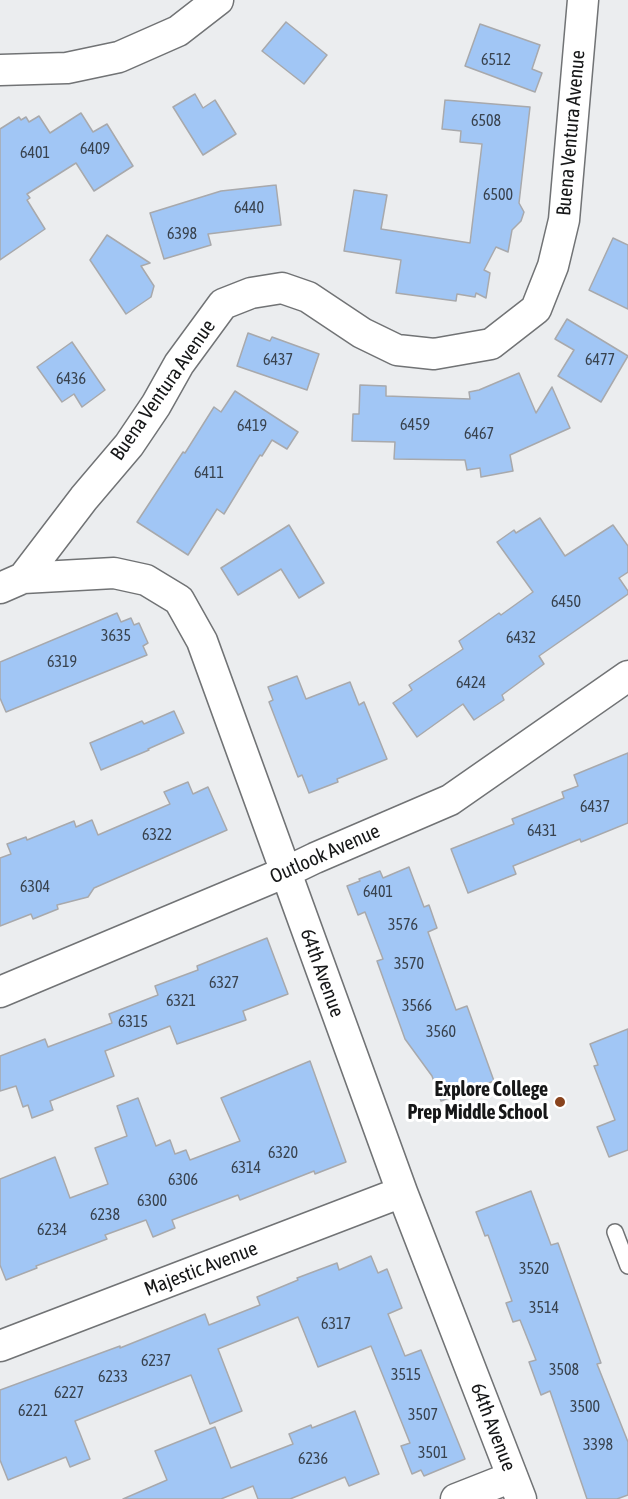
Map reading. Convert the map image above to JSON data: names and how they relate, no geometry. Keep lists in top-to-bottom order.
{
  "streets": {
    "street": [
      "Buena Ventura Avenue",
      "Outlook Avenue",
      "64th Avenue",
      "Majestic Avenue"
    ]
  },
  "crossings": [
    ["Buena Ventura Avenue", "64th Avenue"],
    ["Outlook Avenue", "64th Avenue"],
    ["64th Avenue", "Majestic Avenue"]
  ],
  "places": ["Explore College Prep Middle School"],
  "house_numbers": [
    "6512",
    "6508",
    "6409",
    "6401",
    "6500",
    "6440",
    "6398",
    "6437",
    "6477",
    "6436",
    "6459",
    "6419",
    "6467",
    "6411",
    "6450",
    "3635",
    "6432",
    "6319",
    "6424",
    "6437",
    "6431",
    "6322",
    "6304",
    "6401",
    "3576",
    "3570",
    "6327",
    "6321",
    "3566",
    "6315",
    "3560",
    "6320",
    "6314",
    "6306",
    "6300",
    "6238",
    "6234",
    "3520",
    "3514",
    "6317",
    "6237",
    "3508",
    "3515",
    "6233",
    "6227",
    "3500",
    "6221",
    "3507",
    "3398",
    "3501",
    "6236"
  ]
}
